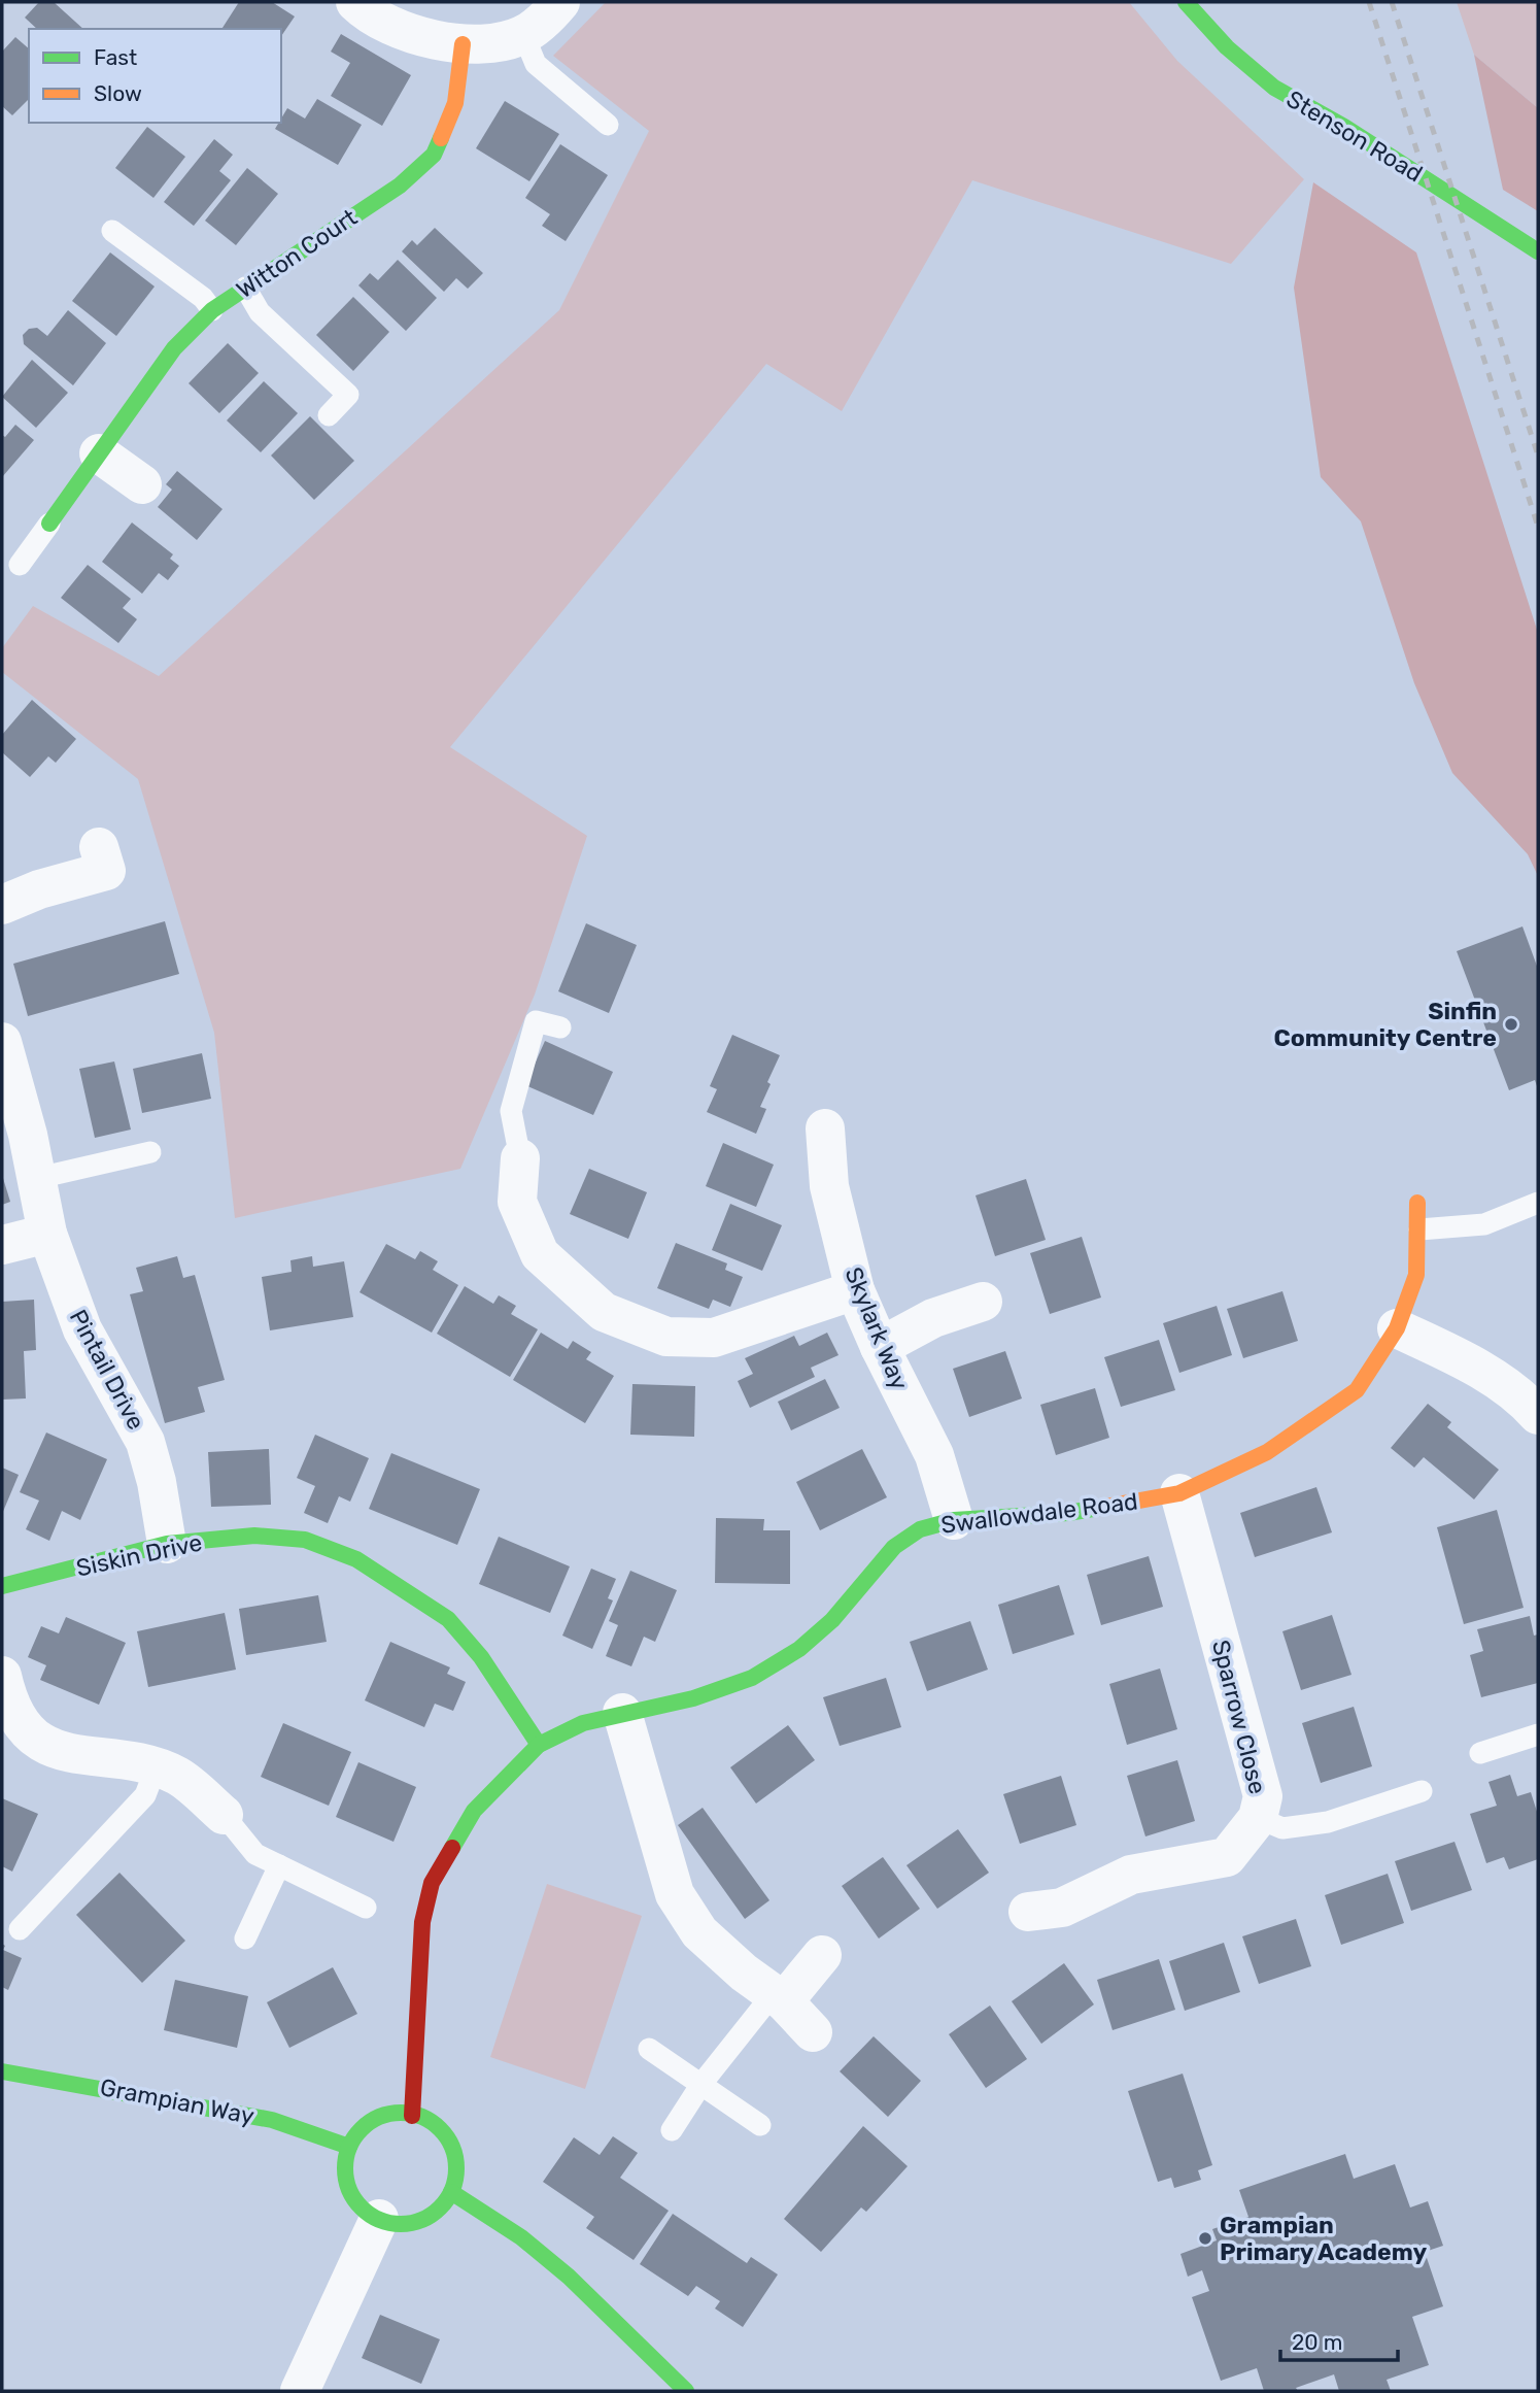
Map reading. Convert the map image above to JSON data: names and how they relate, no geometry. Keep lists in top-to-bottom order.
{
  "streets": {
    "street": [
      "Stenson Road",
      "Witton Court",
      "Skylark Way",
      "Pintail Drive",
      "Swallowdale Road",
      "Siskin Drive",
      "Sparrow Close",
      "Grampian Way"
    ]
  },
  "crossings": [
    ["Skylark Way", "Swallowdale Road"],
    ["Pintail Drive", "Siskin Drive"],
    ["Swallowdale Road", "Siskin Drive"],
    ["Swallowdale Road", "Sparrow Close"],
    ["Swallowdale Road", "Grampian Way"]
  ],
  "places": ["Sinfin Community Centre", "Grampian Primary Academy"],
  "legend": ["Fast", "Slow"],
  "scale_bar": "20 m"
}
